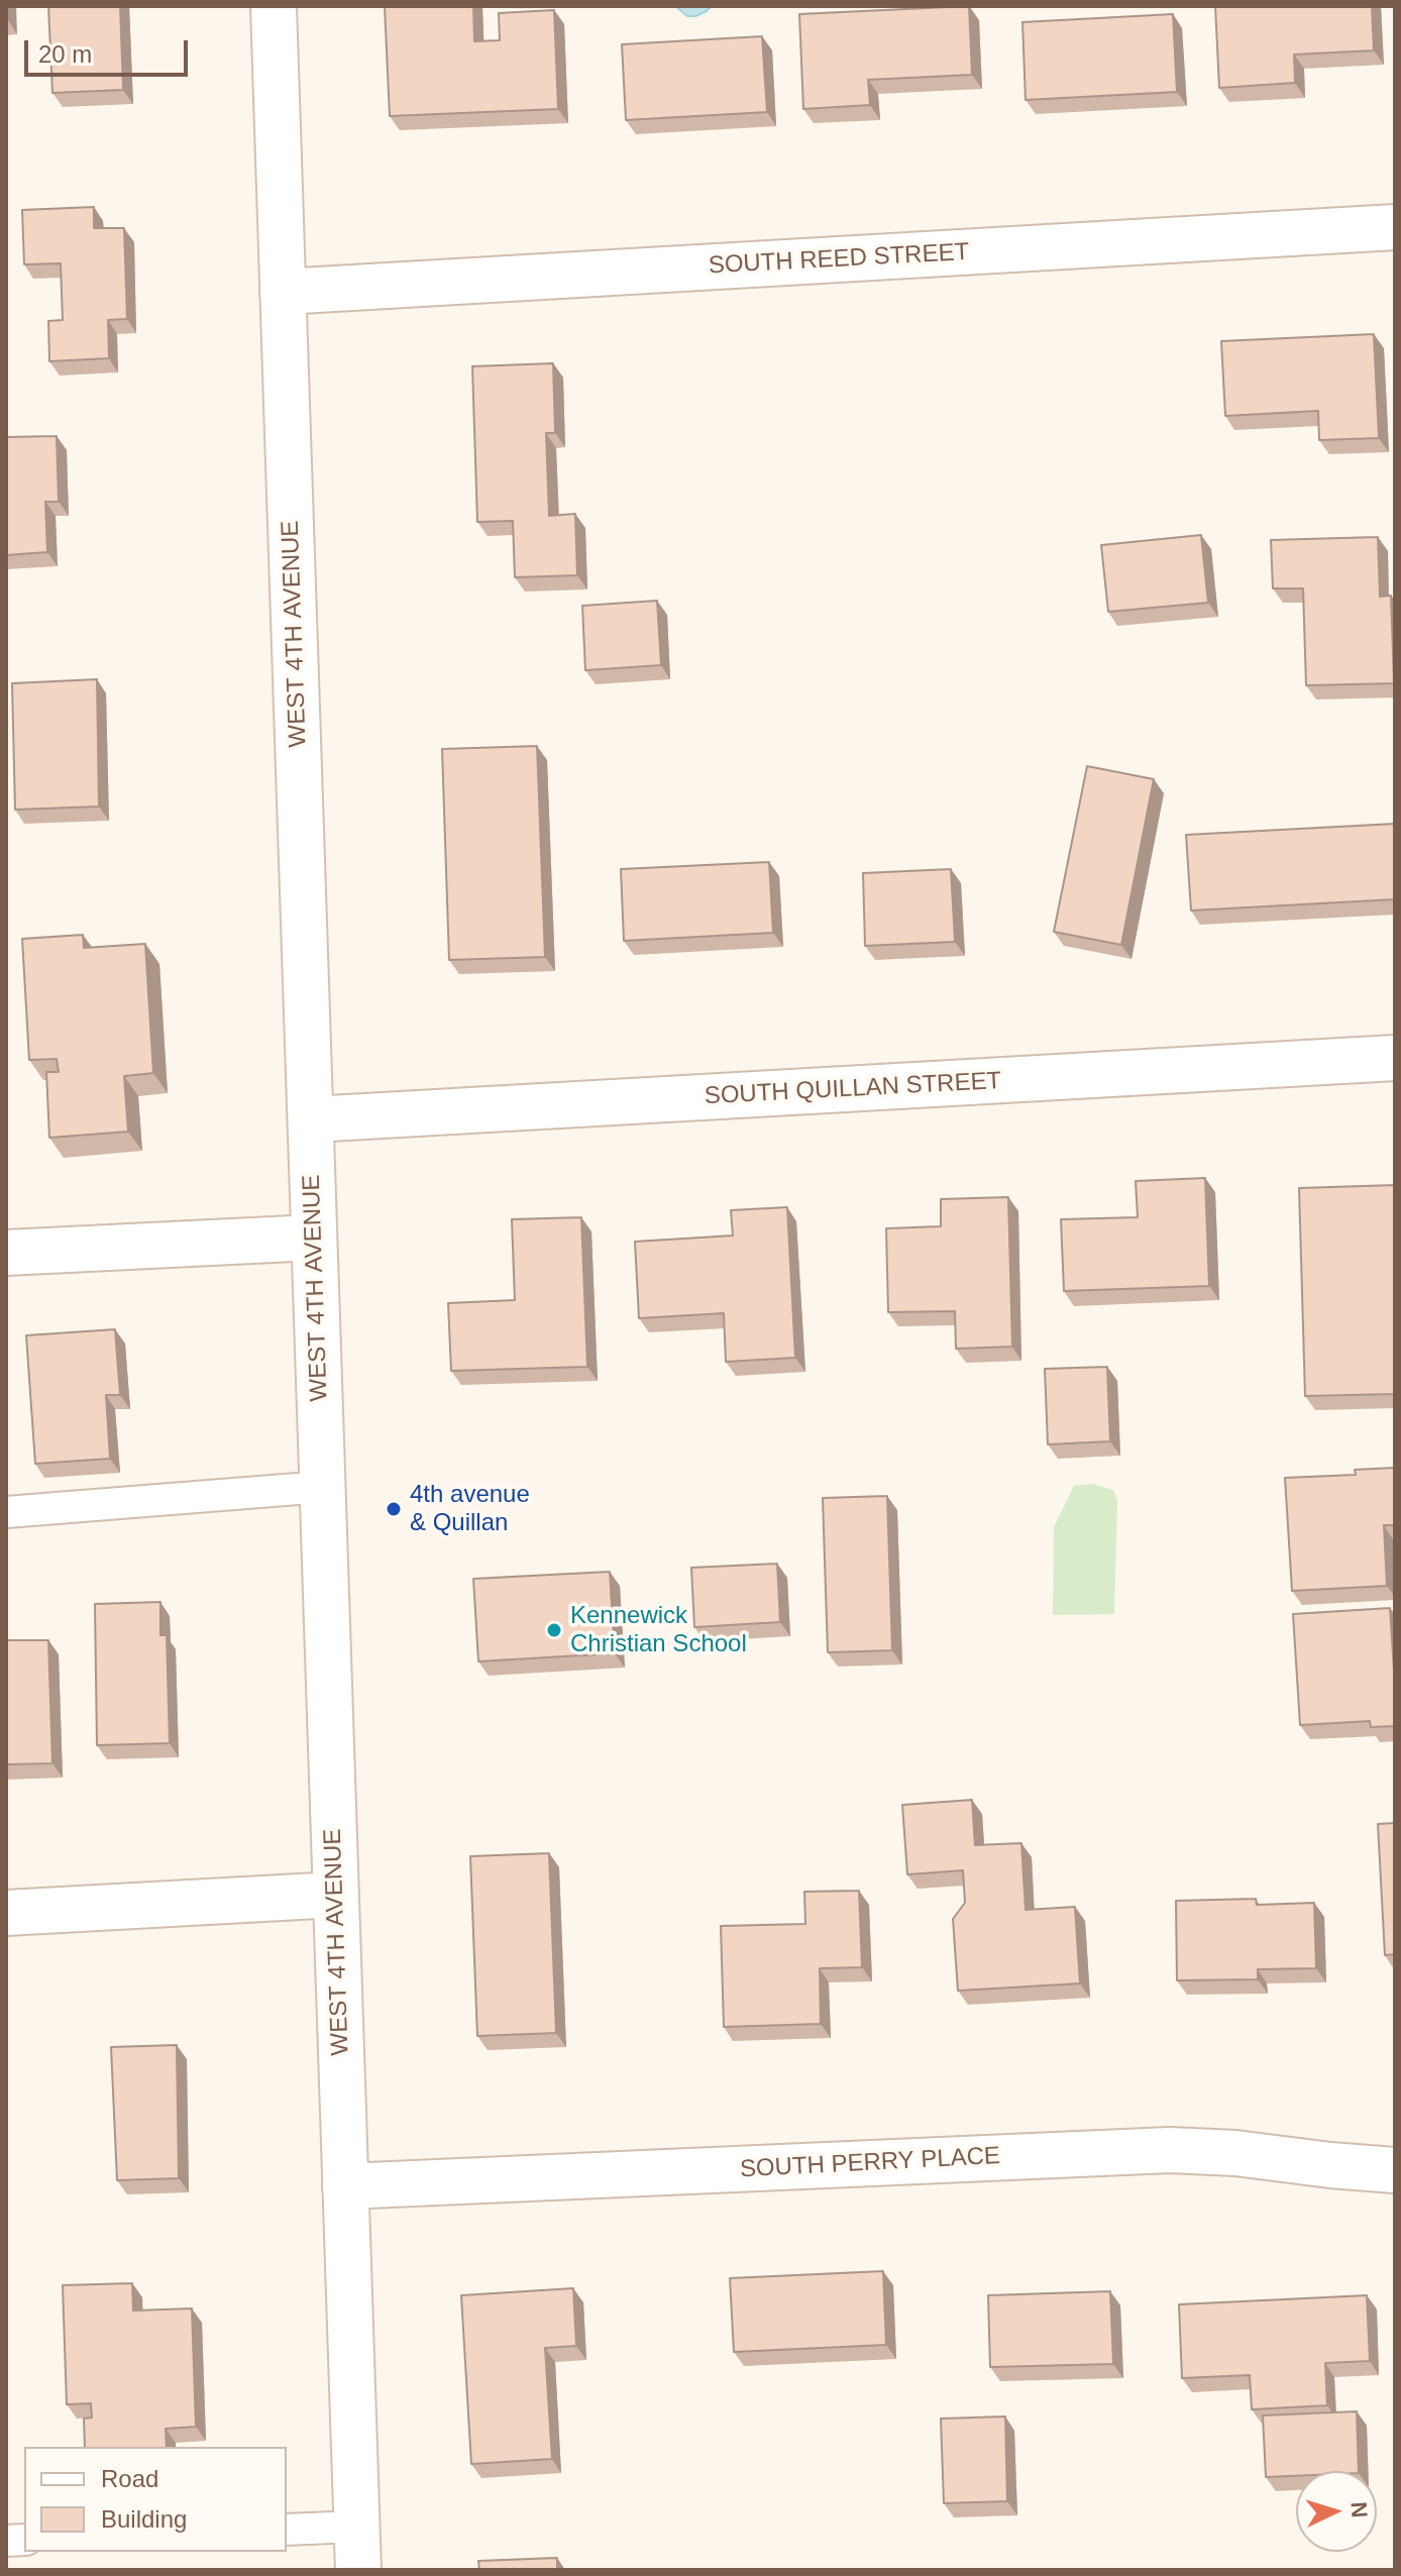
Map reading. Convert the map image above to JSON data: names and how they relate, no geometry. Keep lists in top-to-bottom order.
{
  "streets": {
    "street": [
      "SOUTH REED STREET",
      "WEST 4TH AVENUE",
      "SOUTH QUILLAN STREET",
      "SOUTH PERRY PLACE"
    ]
  },
  "crossings": [
    ["SOUTH REED STREET", "WEST 4TH AVENUE"],
    ["WEST 4TH AVENUE", "SOUTH QUILLAN STREET"],
    ["WEST 4TH AVENUE", "SOUTH PERRY PLACE"]
  ],
  "places": ["4th avenue & Quillan", "Kennewick Christian School"],
  "legend": ["Road", "Building"],
  "scale_bar": "20 m",
  "north": "right"
}
